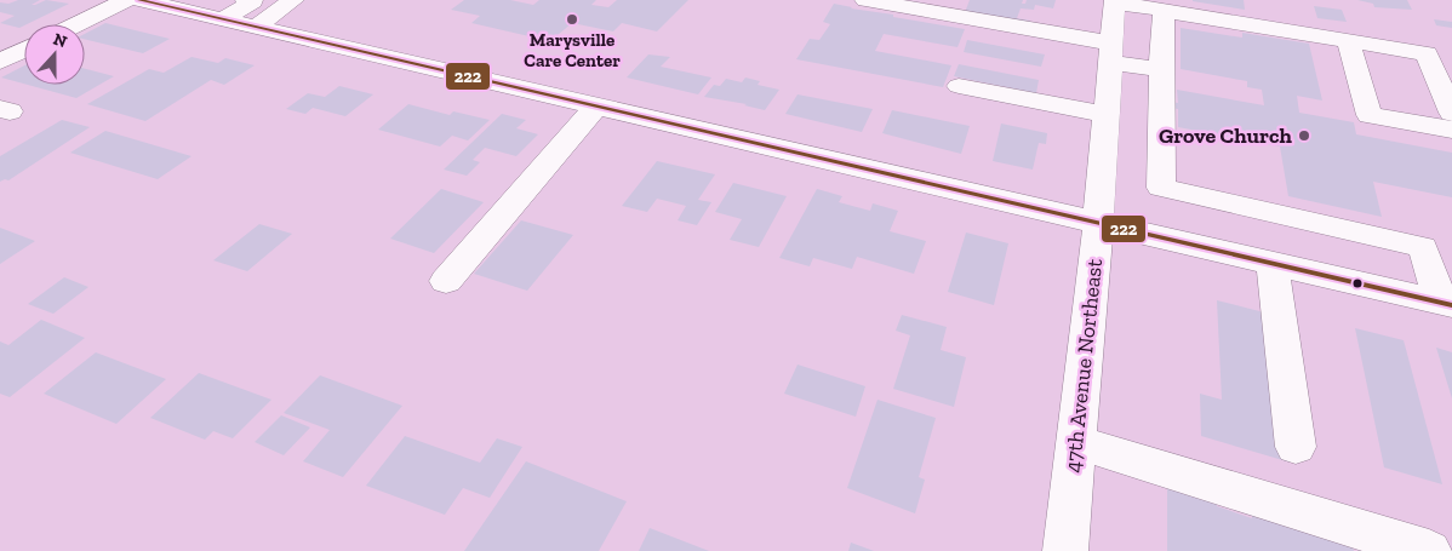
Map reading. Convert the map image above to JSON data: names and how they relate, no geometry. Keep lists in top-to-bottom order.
{
  "streets": {
    "street": ["47th Avenue Northeast"]
  },
  "places": ["Marysville Care Center", "Grove Church"],
  "lines": ["transit line 222"],
  "north": "top"
}
